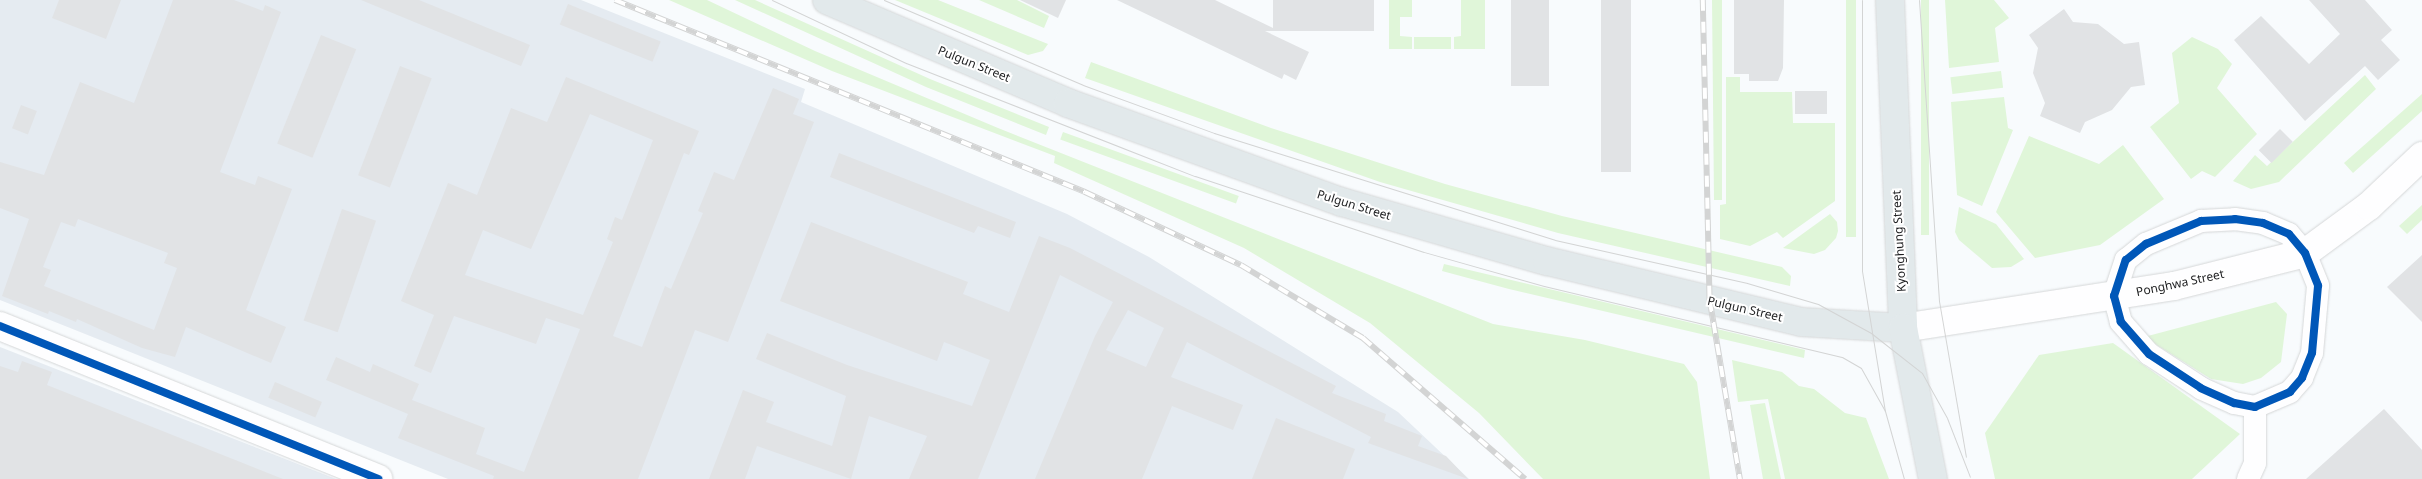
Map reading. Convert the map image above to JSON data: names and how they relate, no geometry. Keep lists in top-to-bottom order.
{
  "streets": {
    "main road": ["Pulgun Street", "Kyonghung Street", "Ponghwa Street"]
  },
  "crossings": [
    ["Pulgun Street", "Kyonghung Street"],
    ["Pulgun Street", "Ponghwa Street"],
    ["Kyonghung Street", "Ponghwa Street"]
  ]
}
